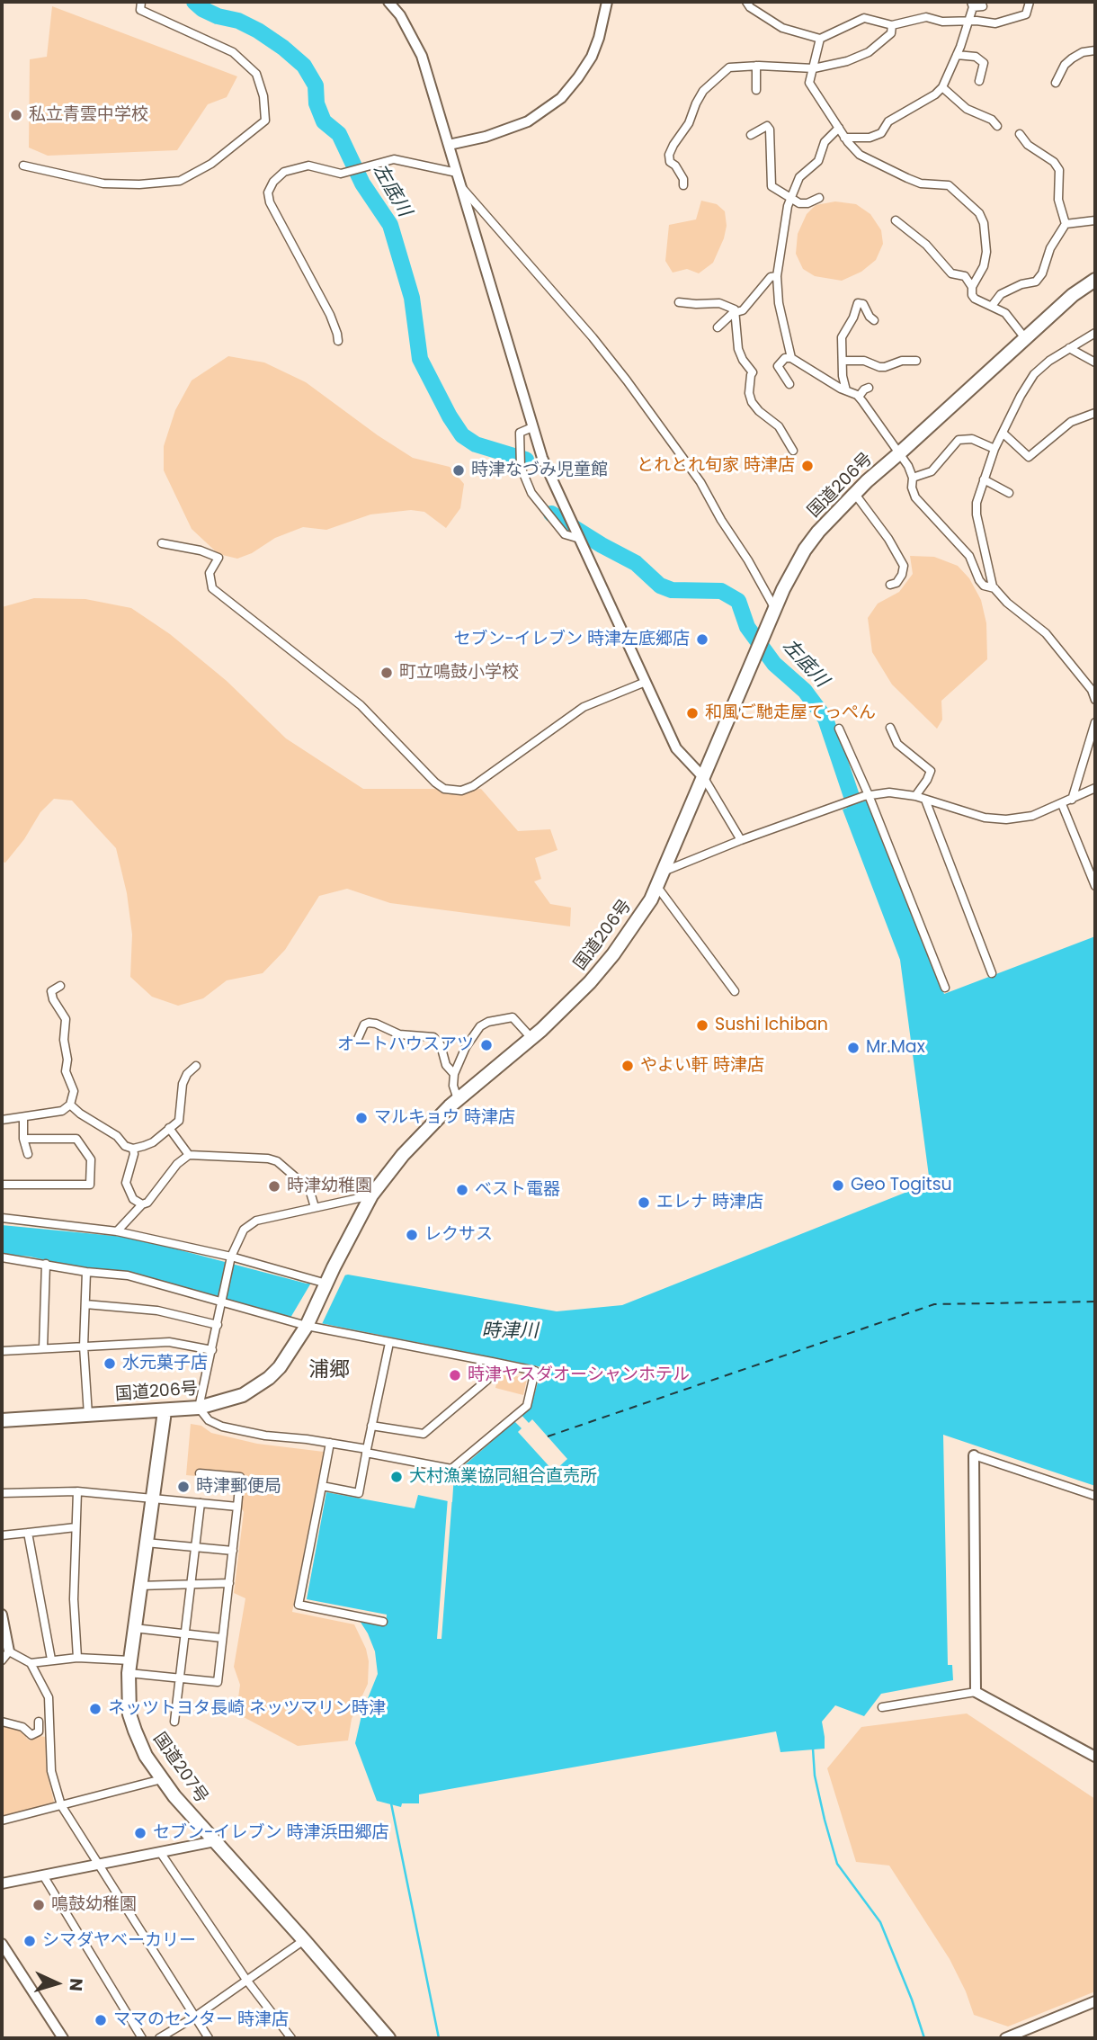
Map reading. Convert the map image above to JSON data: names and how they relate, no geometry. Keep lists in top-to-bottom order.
{
  "streets": {
    "highway": ["国道206号", "国道207号"]
  },
  "crossings": [
    ["国道206号", "国道207号"]
  ],
  "districts": ["浦郷"],
  "water": ["左底川", "時津川"],
  "places": [
    "私立青雲中学校",
    "とれとれ旬家 時津店",
    "時津なづみ児童館",
    "セブン-イレブン 時津左底郷店",
    "町立鳴鼓小学校",
    "和風ご馳走屋てっぺん",
    "Sushi Ichiban",
    "オートハウスアツ",
    "Mr.Max",
    "やよい軒 時津店",
    "マルキョウ 時津店",
    "Geo Togitsu",
    "時津幼稚園",
    "ベスト電器",
    "エレナ 時津店",
    "レクサス",
    "水元菓子店",
    "時津ヤスダオーシャンホテル",
    "大村漁業協同組合直売所",
    "時津郵便局",
    "ネッツトヨタ長崎 ネッツマリン時津",
    "セブン-イレブン 時津浜田郷店",
    "鳴鼓幼稚園",
    "シマダヤベーカリー",
    "ママのセンター 時津店"
  ],
  "north": "right"
}
